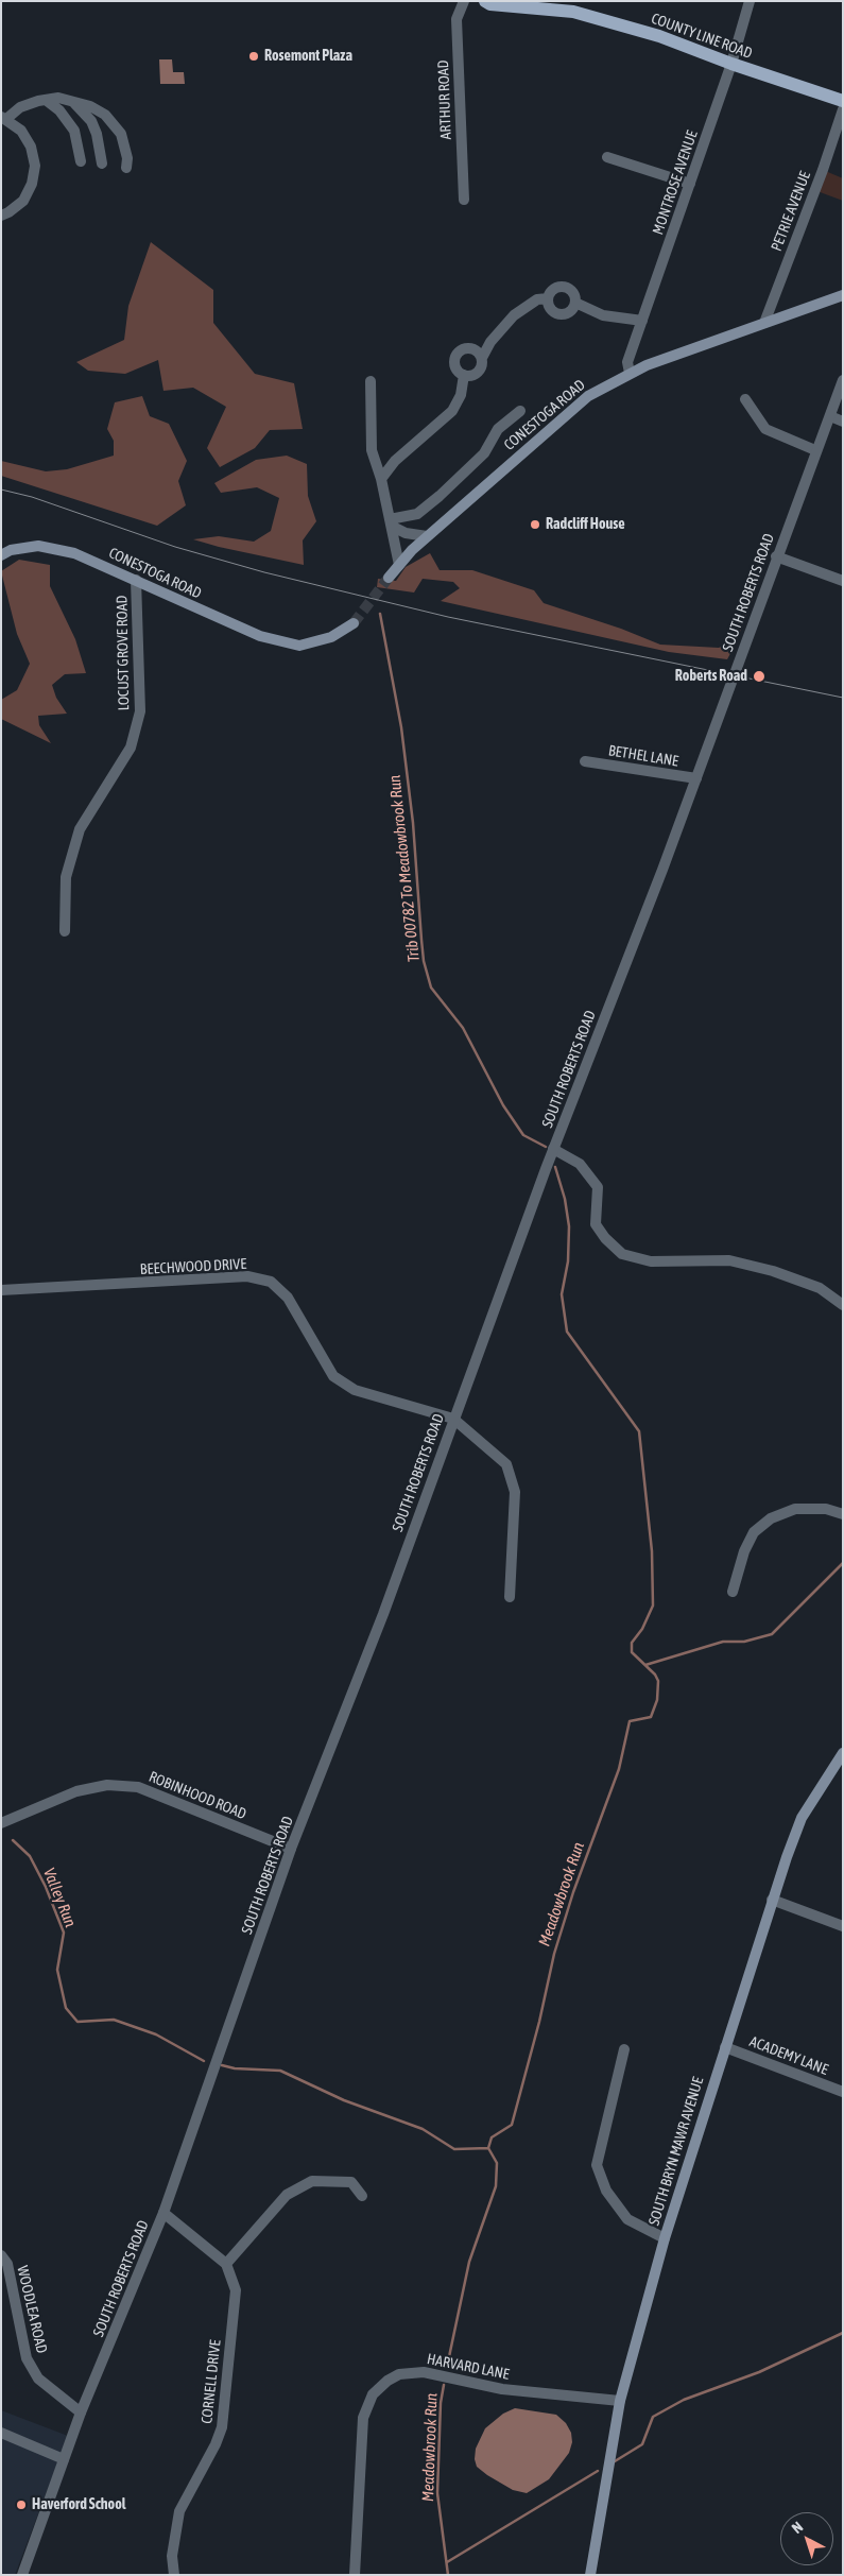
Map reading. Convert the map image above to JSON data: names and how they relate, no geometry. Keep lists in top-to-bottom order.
{
  "streets": {
    "main road": ["COUNTY LINE ROAD", "CONESTOGA ROAD", "SOUTH BRYN MAWR AVENUE"],
    "street": [
      "ARTHUR ROAD",
      "MONTROSE AVENUE",
      "PETRIE AVENUE",
      "SOUTH ROBERTS ROAD",
      "LOCUST GROVE ROAD",
      "BETHEL LANE",
      "BEECHWOOD DRIVE",
      "ROBINHOOD ROAD",
      "ACADEMY LANE",
      "WOODLEA ROAD",
      "HARVARD LANE",
      "CORNELL DRIVE"
    ]
  },
  "crossings": [
    ["COUNTY LINE ROAD", "MONTROSE AVENUE"],
    ["MONTROSE AVENUE", "CONESTOGA ROAD"],
    ["PETRIE AVENUE", "CONESTOGA ROAD"],
    ["CONESTOGA ROAD", "LOCUST GROVE ROAD"],
    ["SOUTH ROBERTS ROAD", "BETHEL LANE"],
    ["SOUTH ROBERTS ROAD", "BEECHWOOD DRIVE"],
    ["SOUTH ROBERTS ROAD", "ROBINHOOD ROAD"],
    ["SOUTH ROBERTS ROAD", "WOODLEA ROAD"],
    ["ACADEMY LANE", "SOUTH BRYN MAWR AVENUE"],
    ["SOUTH BRYN MAWR AVENUE", "HARVARD LANE"]
  ],
  "water": ["Trib 00782 To Meadowbrook Run", "Meadowbrook Run", "Valley Run"],
  "places": [
    "Rosemont Plaza",
    "Radcliff House",
    "Roberts Road",
    "Haverford School"
  ],
  "north": "top left"
}
